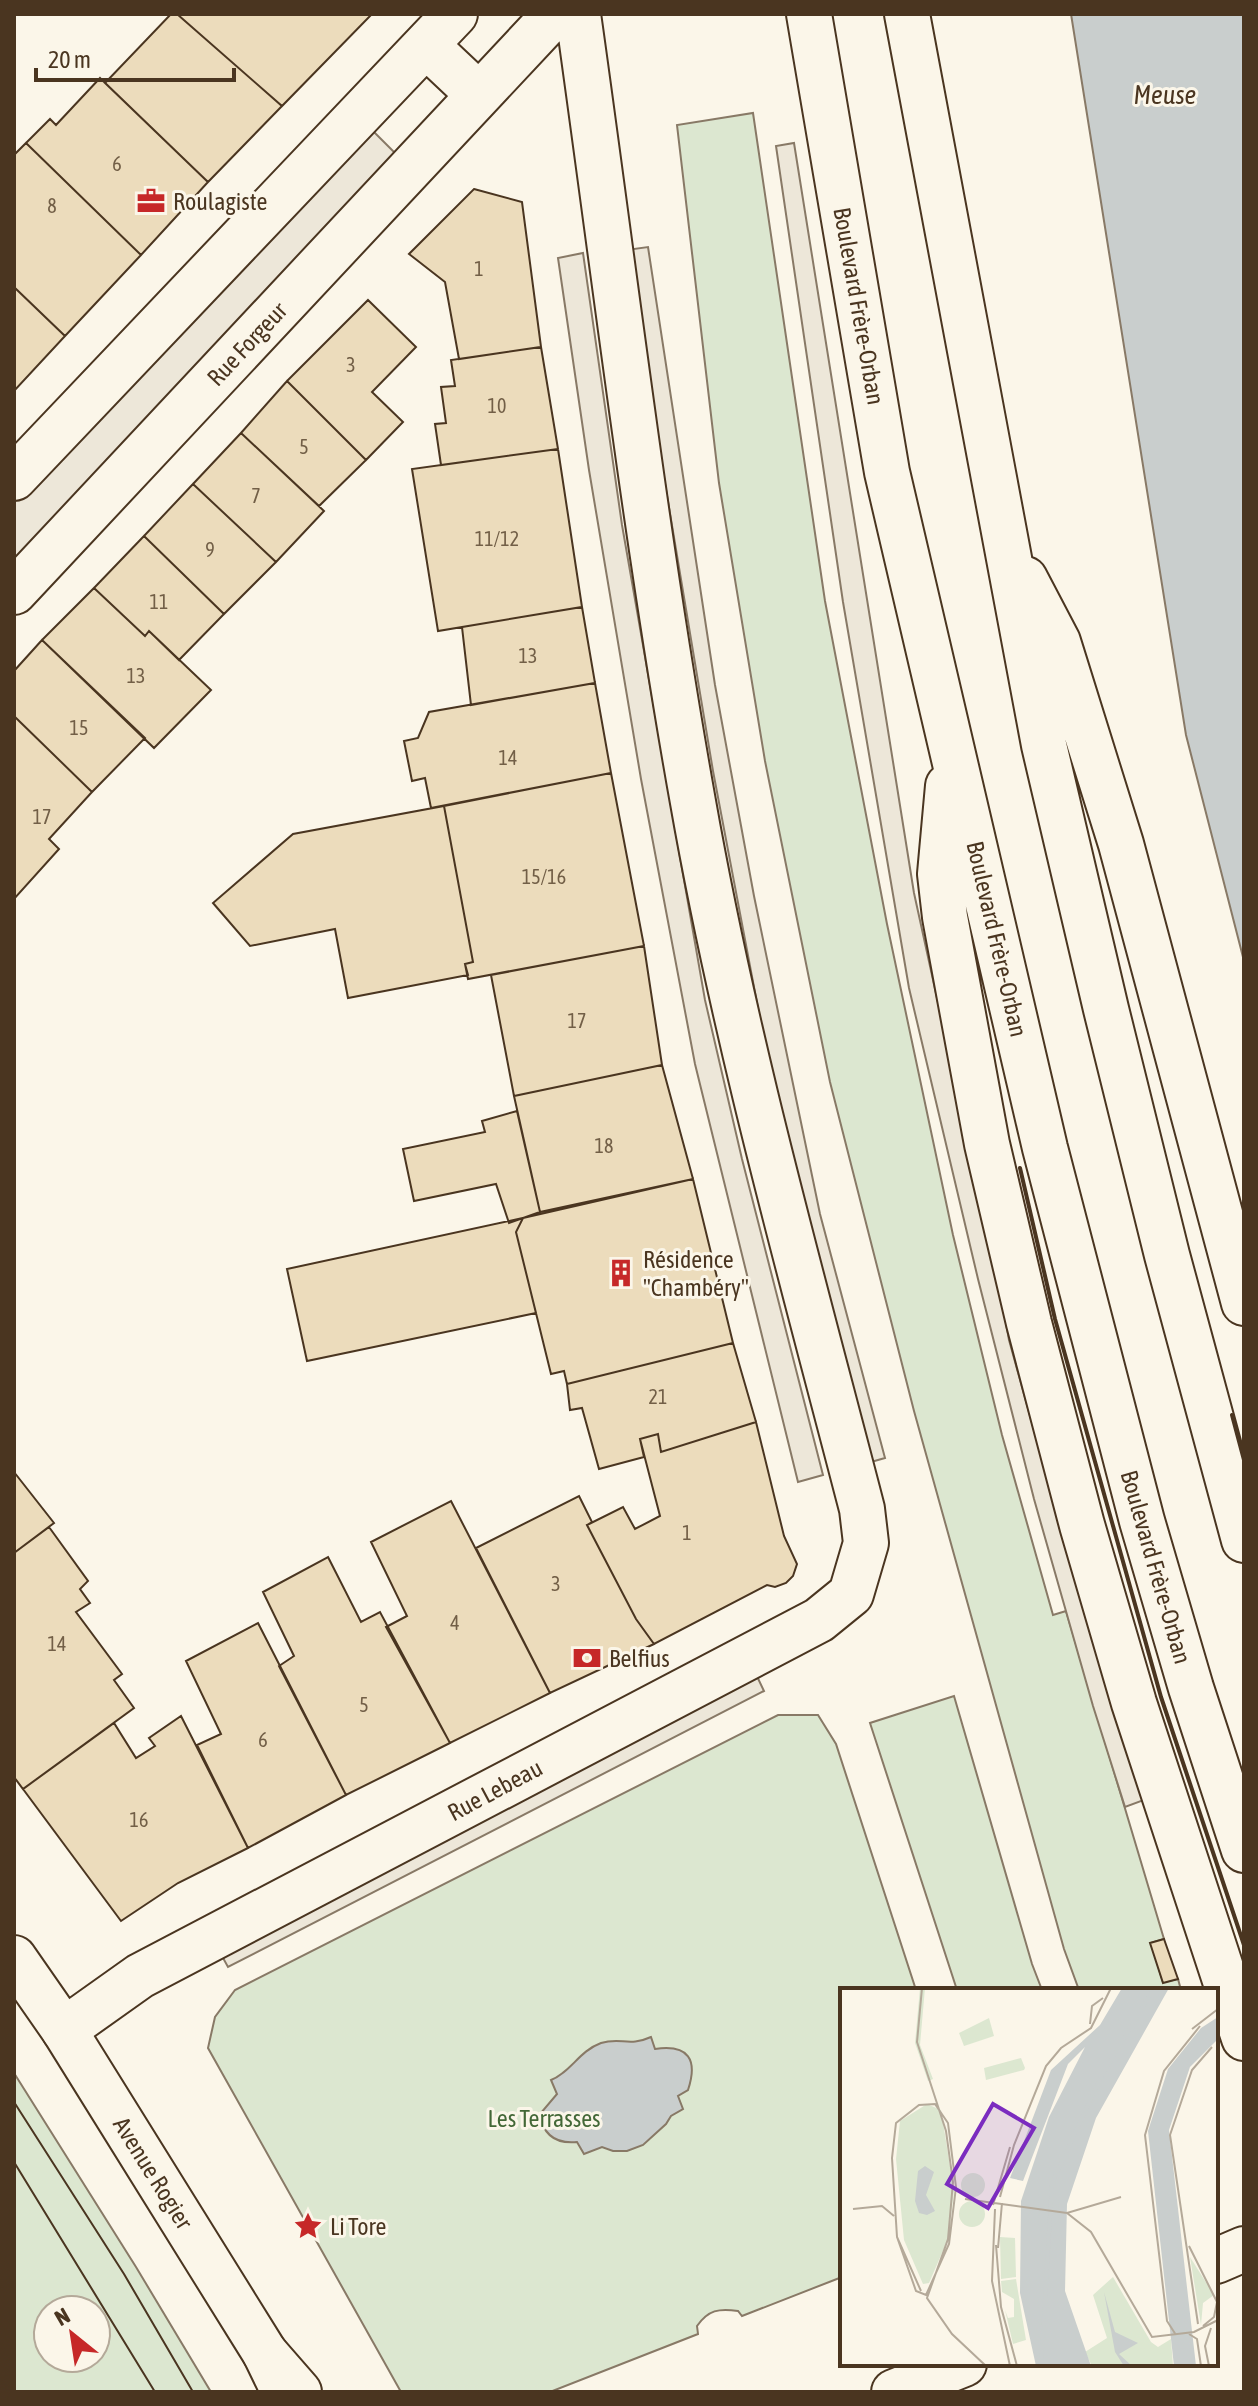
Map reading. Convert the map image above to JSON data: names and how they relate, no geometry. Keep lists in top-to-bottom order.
{
  "streets": {
    "main road": [
      "Boulevard Frère-Orban",
      "Rue Forgeur",
      "Rue Lebeau",
      "Avenue Rogier"
    ]
  },
  "crossings": [
    ["Rue Lebeau", "Avenue Rogier"]
  ],
  "water": ["Meuse"],
  "parks": ["Les Terrasses"],
  "places": {
    "office": ["Roulagiste"],
    "building": ["Résidence \"Chambéry\""],
    "bank": ["Belfius"],
    "place": ["Li Tore"]
  },
  "house_numbers": [
    "6",
    "8",
    "1",
    "3",
    "10",
    "5",
    "7",
    "11/12",
    "9",
    "11",
    "13",
    "13",
    "15",
    "14",
    "17",
    "15/16",
    "17",
    "18",
    "21",
    "1",
    "3",
    "4",
    "14",
    "5",
    "6",
    "16"
  ],
  "scale_bar": "20 m",
  "north": "top left"
}
